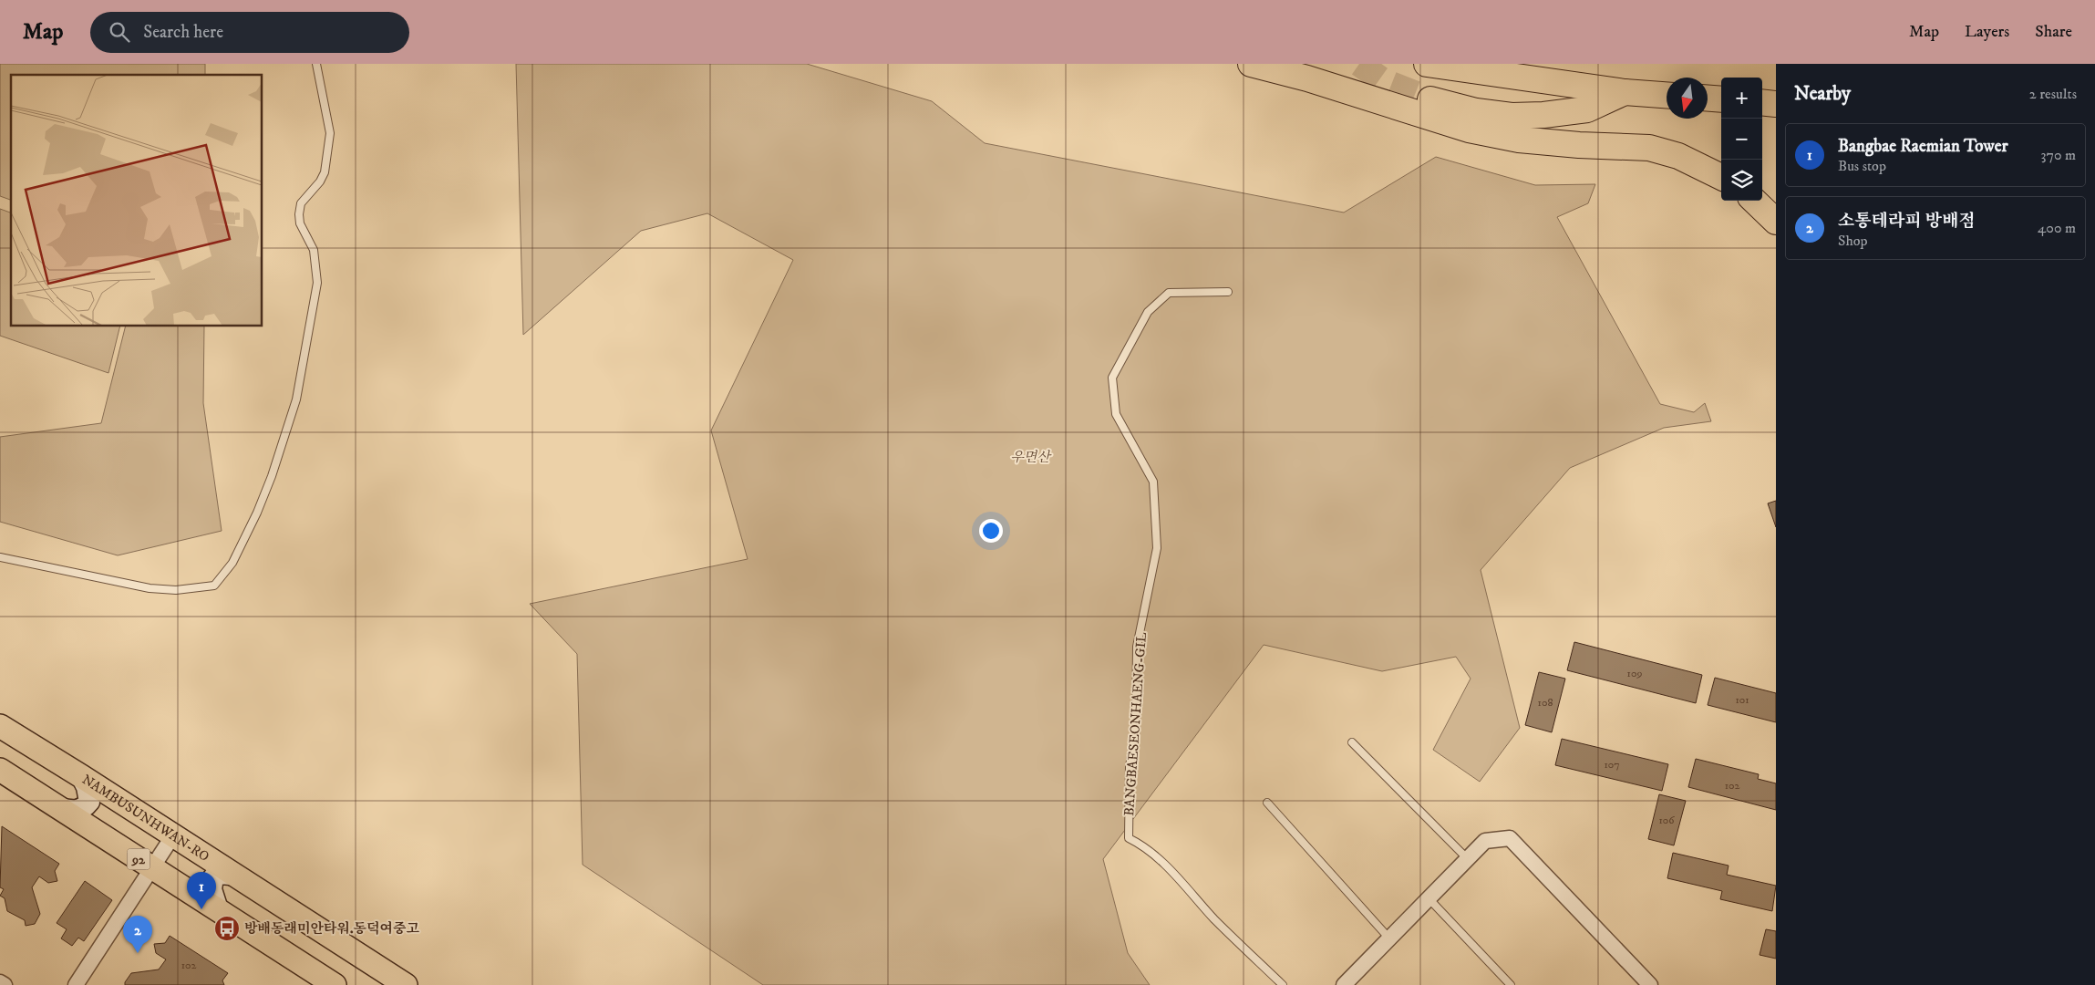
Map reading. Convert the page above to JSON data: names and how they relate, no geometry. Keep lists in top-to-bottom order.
{
  "streets": {
    "main road": ["NAMBUSUNHWAN-RO", "92"],
    "lane": ["BANGBAESEONHAENG-GIL"]
  },
  "parks": ["우면산"],
  "places": {
    "bus stop": ["방배동래미안타워.동덕여중고"]
  },
  "house_numbers": [
    "109",
    "101",
    "108",
    "107",
    "102",
    "106",
    "102"
  ],
  "north": "bottom",
  "page": {
    "header": "Map",
    "search": "Search here",
    "nav": ["Map", "Layers", "Share"],
    "heading": ["Nearby", "2 results"],
    "map_buttons": ["+", "−"],
    "list": [
      {
        "mark": "1",
        "name": "Bangbae Raemian Tower",
        "note": "Bus stop",
        "value": "370 m"
      },
      {
        "mark": "2",
        "name": "소통테라피 방배점",
        "note": "Shop",
        "value": "400 m"
      }
    ],
    "pins": ["1", "2"]
  }
}
